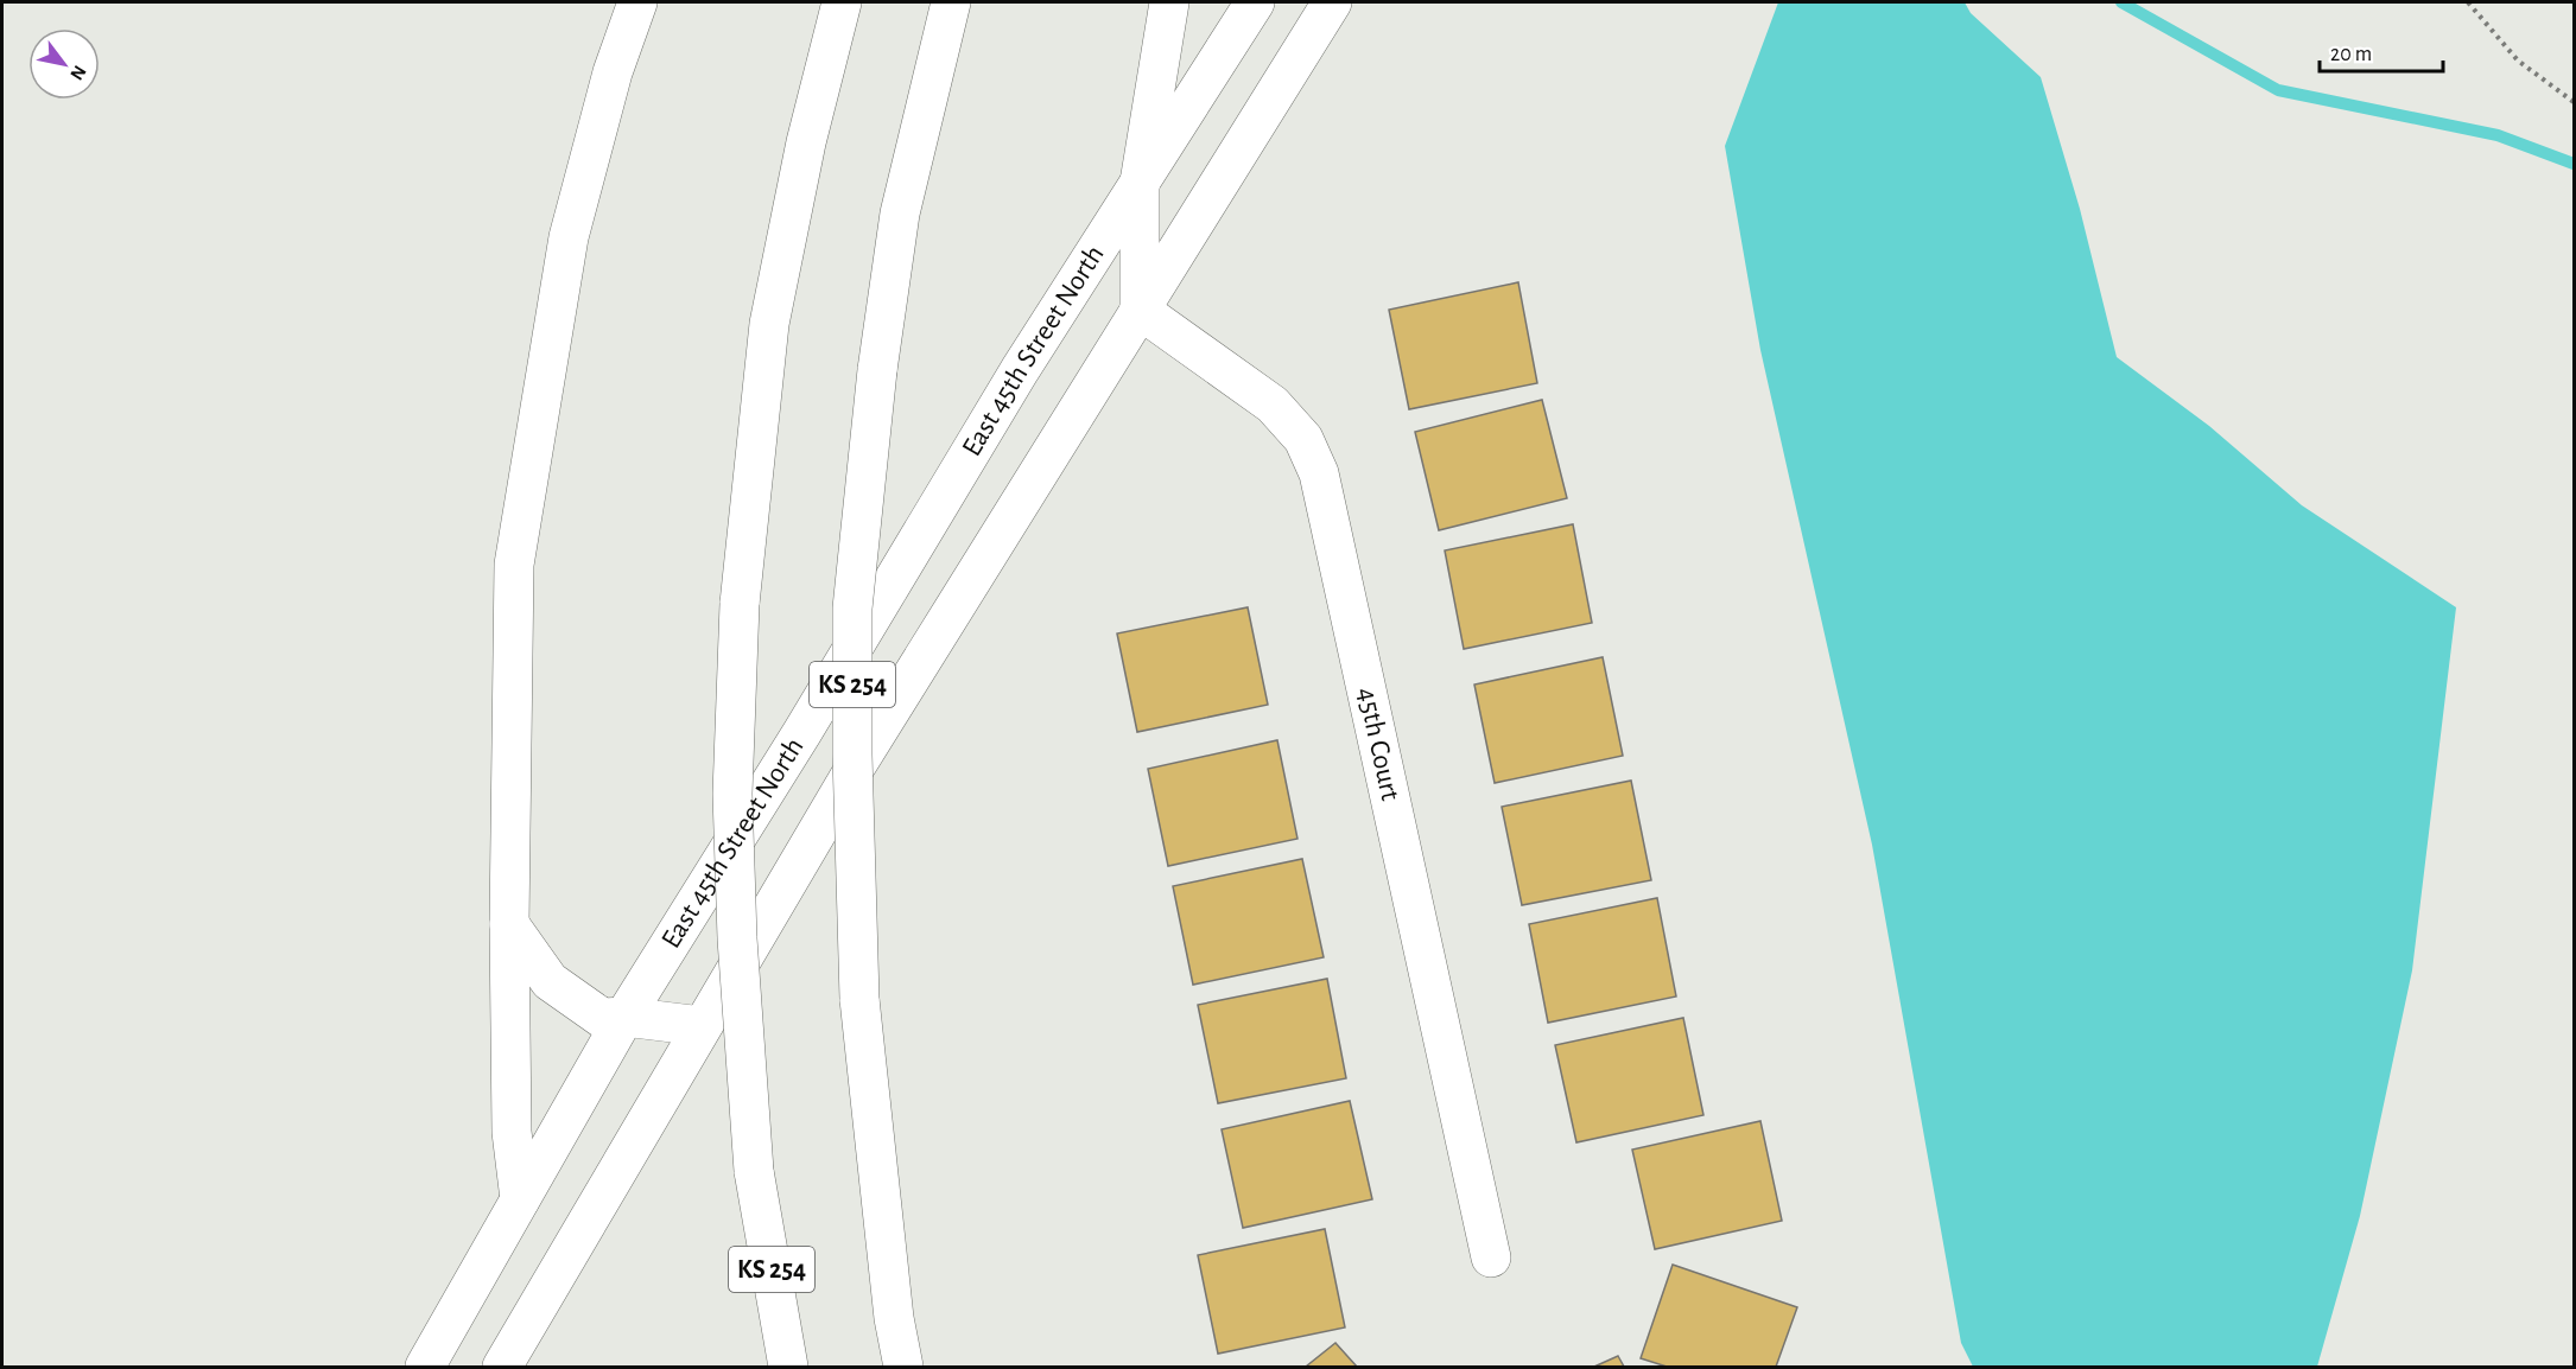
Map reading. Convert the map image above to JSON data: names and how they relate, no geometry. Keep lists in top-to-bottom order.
{
  "streets": {
    "main road": ["East 45th Street North", "KS 254", "45th Court"]
  },
  "scale_bar": "20 m",
  "north": "bottom right"
}
